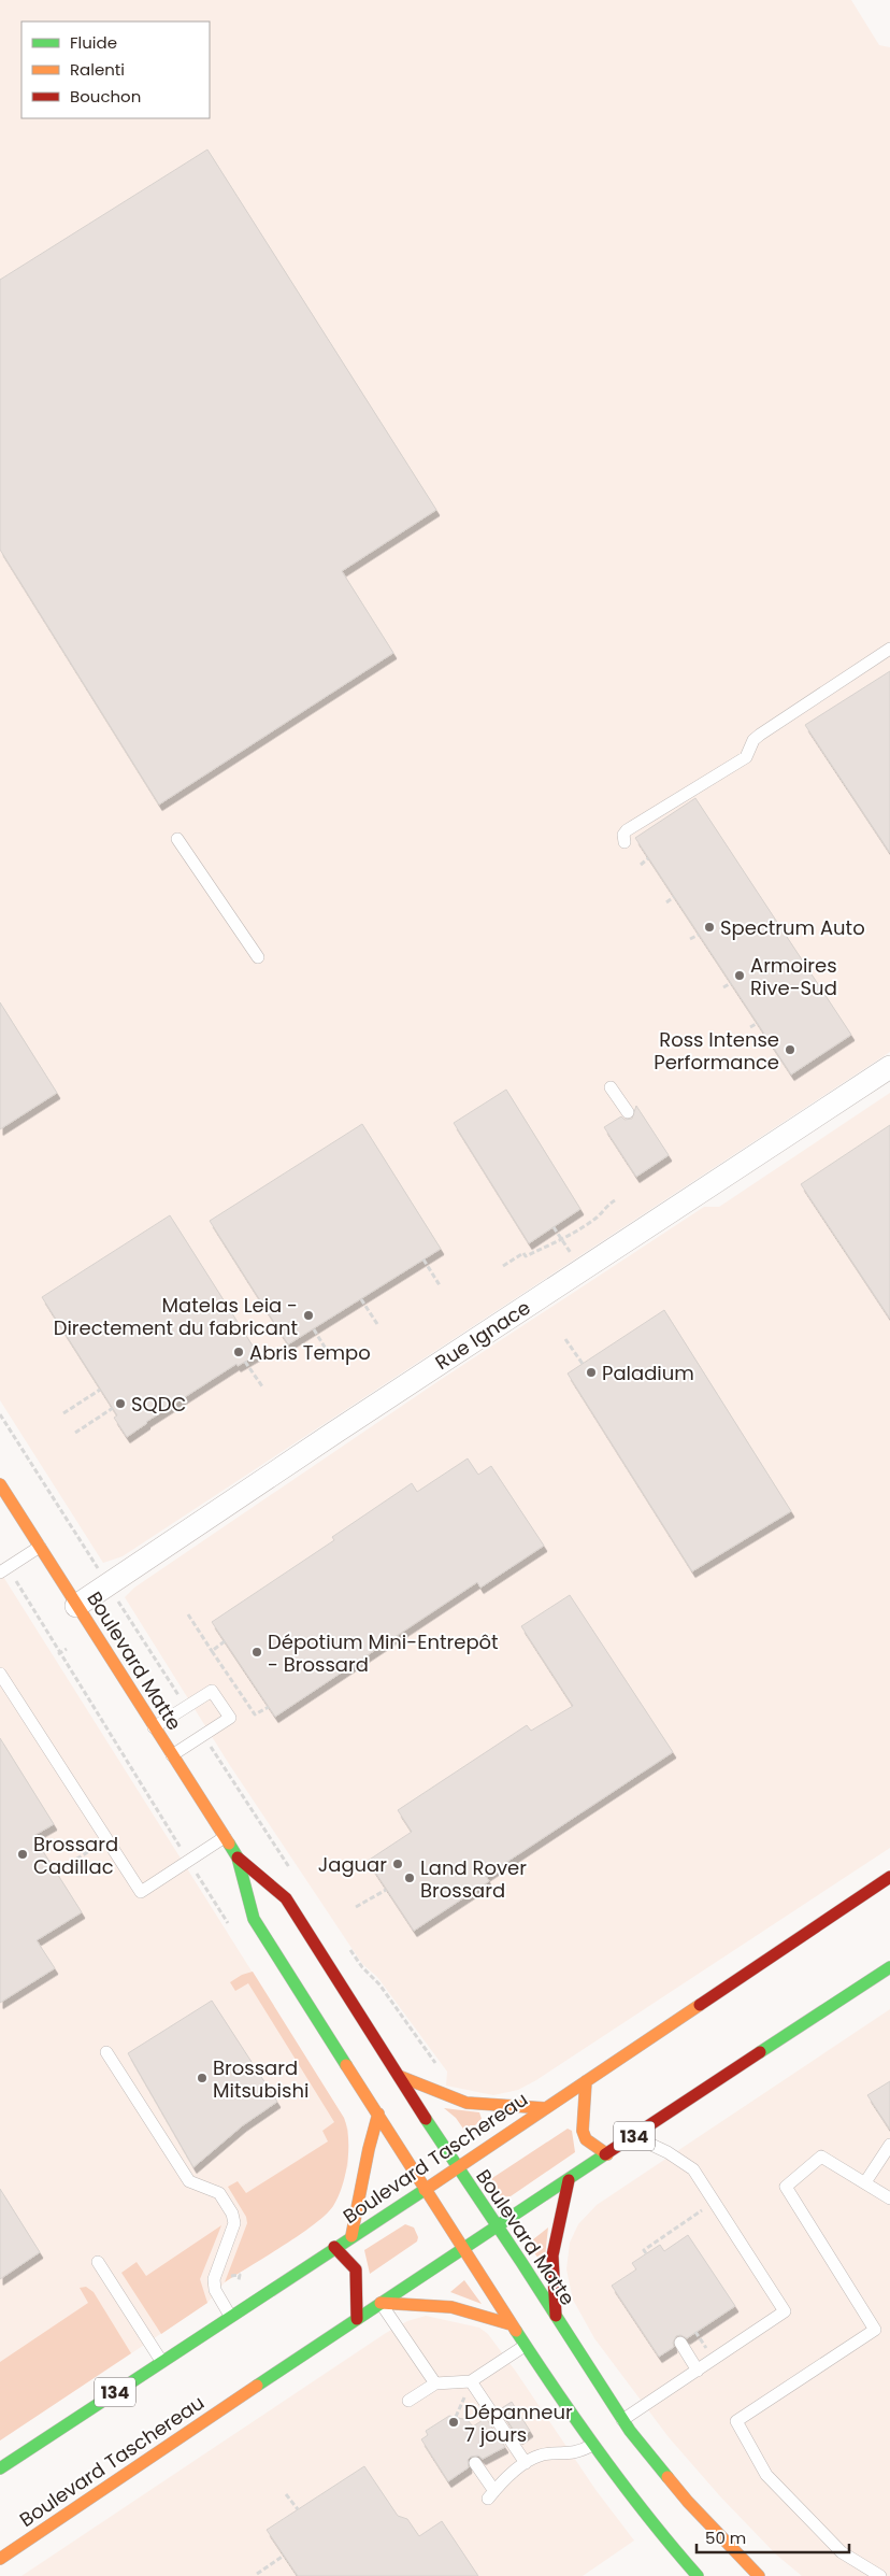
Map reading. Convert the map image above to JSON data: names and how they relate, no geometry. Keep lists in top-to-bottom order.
{
  "streets": {
    "main road": ["Boulevard Matte", "134", "Boulevard Taschereau"],
    "street": ["Rue Ignace"]
  },
  "crossings": [
    ["Rue Ignace", "Boulevard Matte"],
    ["Boulevard Matte", "Boulevard Taschereau"]
  ],
  "places": [
    "Spectrum Auto",
    "Armoires Rive-Sud",
    "Ross Intense Performance",
    "Matelas Leia - Directement du fabricant",
    "Abris Tempo",
    "Paladium",
    "SQDC",
    "Dépotium Mini-Entrepôt - Brossard",
    "Brossard Cadillac",
    "Jaguar",
    "Land Rover Brossard",
    "Brossard Mitsubishi",
    "Dépanneur 7 jours"
  ],
  "legend": ["Fluide", "Ralenti", "Bouchon"],
  "scale_bar": "50 m"
}
